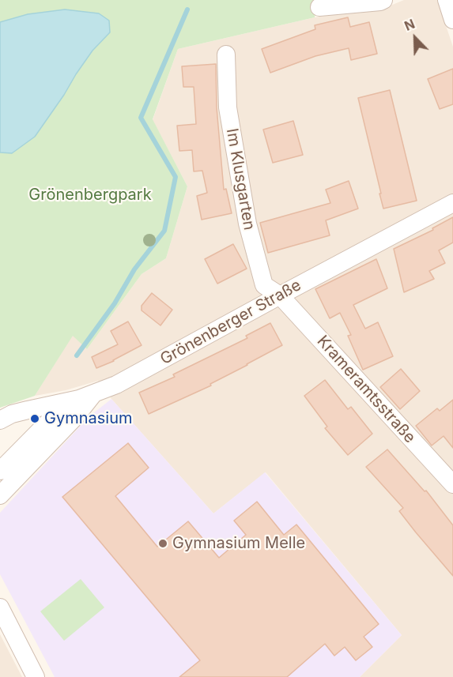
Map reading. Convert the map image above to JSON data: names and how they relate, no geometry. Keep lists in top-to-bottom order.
{
  "streets": {
    "street": ["Im Klusgarten", "Grönenberger Straße", "Krameramtsstraße"]
  },
  "crossings": [
    ["Im Klusgarten", "Grönenberger Straße"],
    ["Im Klusgarten", "Krameramtsstraße"],
    ["Grönenberger Straße", "Krameramtsstraße"]
  ],
  "parks": ["Grönenbergpark"],
  "places": ["Gymnasium", "Gymnasium Melle"],
  "north": "top left"
}
